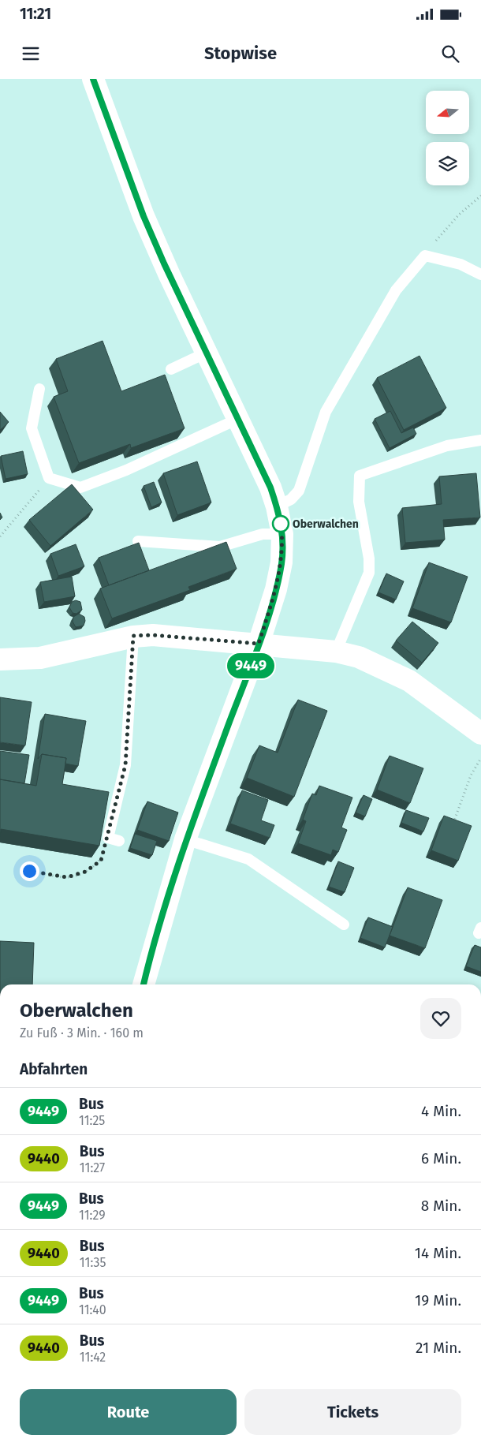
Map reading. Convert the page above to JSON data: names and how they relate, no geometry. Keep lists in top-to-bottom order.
{
  "places": ["Oberwalchen"],
  "lines": ["bus line 9449"],
  "north": "left",
  "page": {
    "status": "11:21",
    "header": "Stopwise",
    "on_map": "9449",
    "heading": [
      ["Oberwalchen", "Zu Fuß · 3 Min. · 160 m"],
      "Abfahrten"
    ],
    "list": [
      {
        "mark": "9449",
        "name": "Bus",
        "note": "11:25",
        "value": "4 Min."
      },
      {
        "mark": "9440",
        "name": "Bus",
        "note": "11:27",
        "value": "6 Min."
      },
      {
        "mark": "9449",
        "name": "Bus",
        "note": "11:29",
        "value": "8 Min."
      },
      {
        "mark": "9440",
        "name": "Bus",
        "note": "11:35",
        "value": "14 Min."
      },
      {
        "mark": "9449",
        "name": "Bus",
        "note": "11:40",
        "value": "19 Min."
      },
      {
        "mark": "9440",
        "name": "Bus",
        "note": "11:42",
        "value": "21 Min."
      }
    ],
    "buttons": ["Route", "Tickets"]
  }
}
